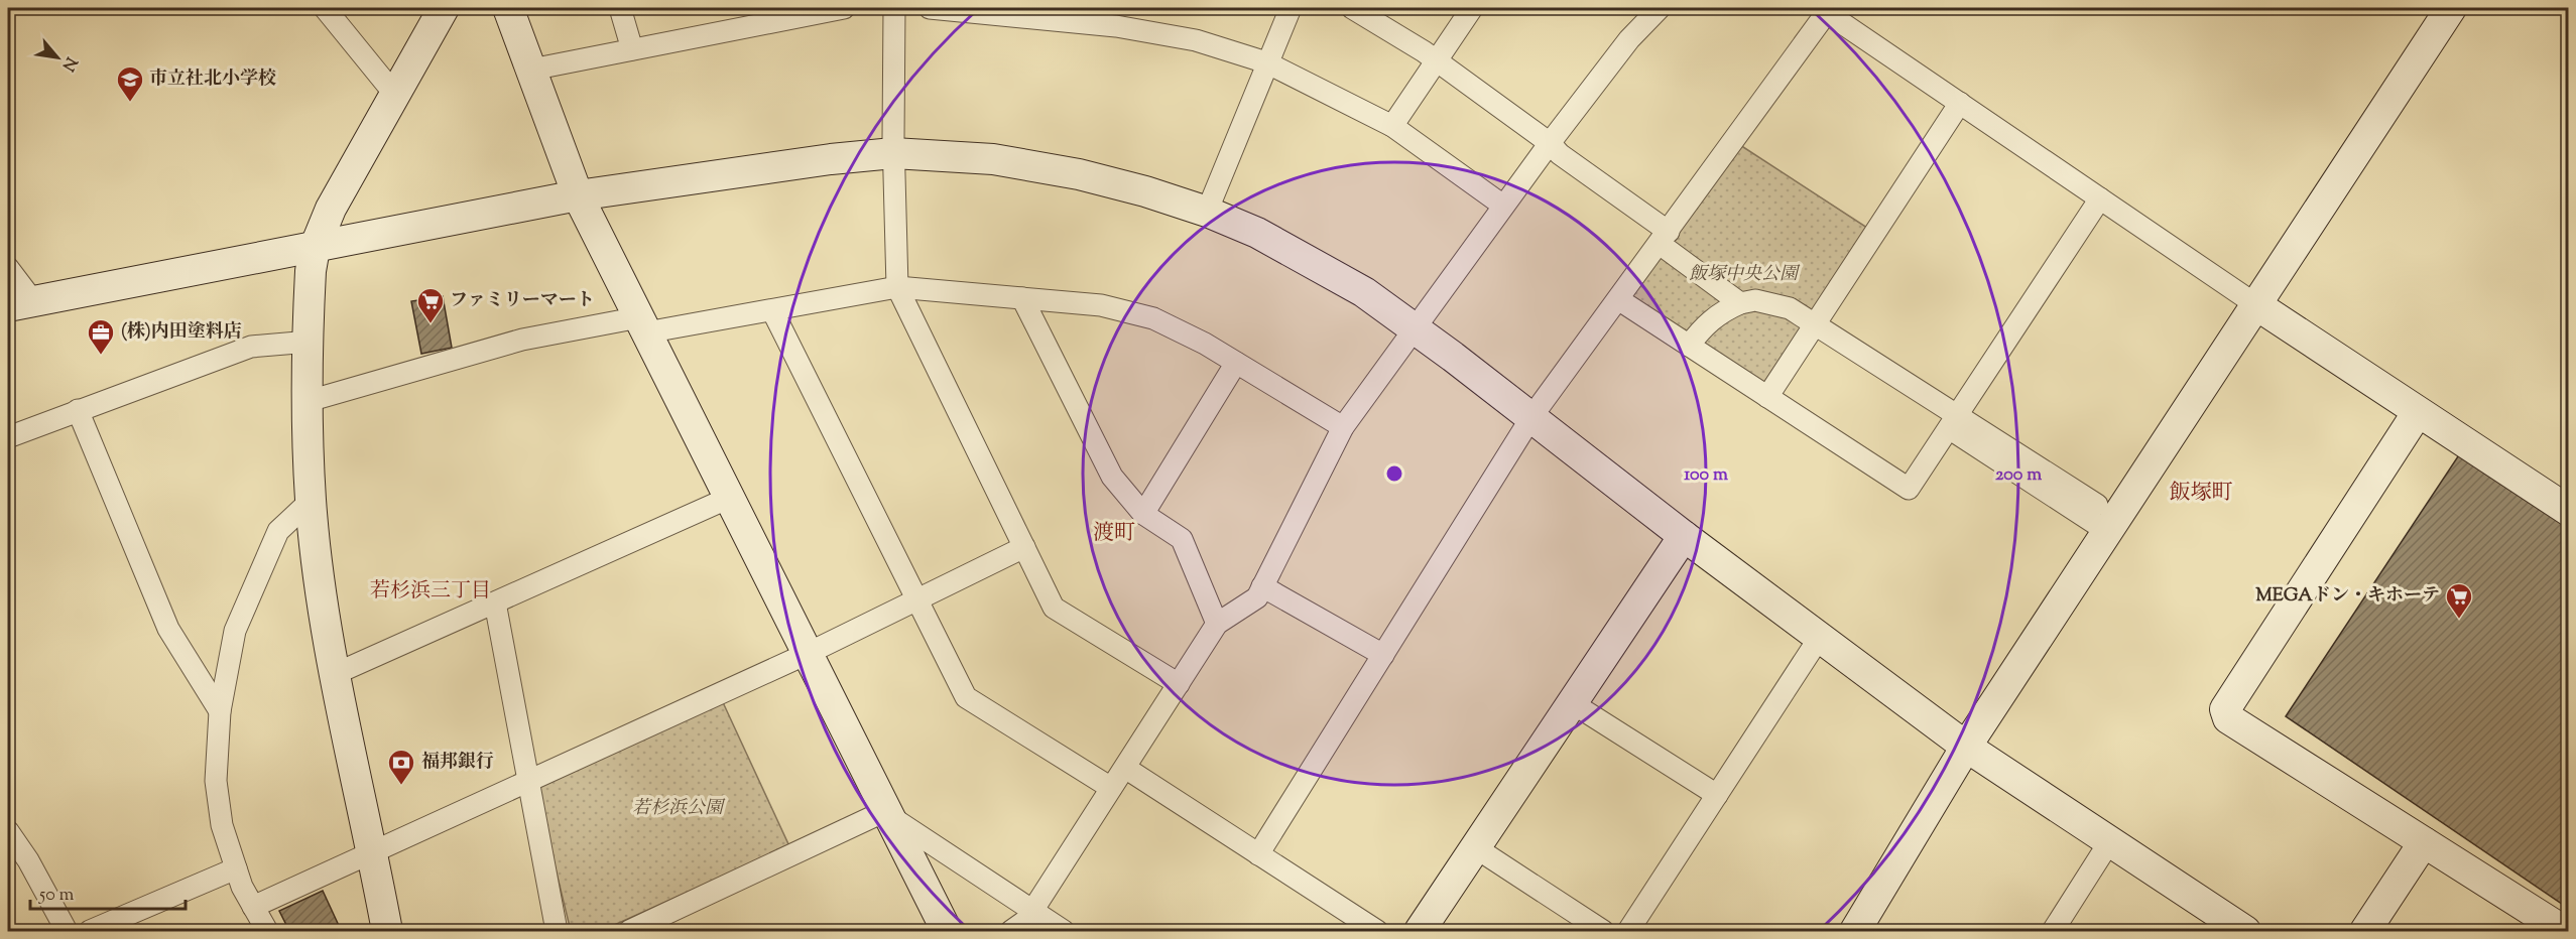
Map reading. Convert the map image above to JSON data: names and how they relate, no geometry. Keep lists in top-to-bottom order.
{
  "districts": ["飯塚町", "渡町", "若杉浜三丁目"],
  "parks": ["飯塚中央公園", "若杉浜公園"],
  "places": {
    "school or university": ["市立社北小学校"],
    "supermarket": ["ファミリーマート", "MEGAドン・キホーテ"],
    "office": ["(株)内田塗料店"],
    "bank": ["福邦銀行"]
  },
  "scale_bar": "50 m",
  "north": "bottom right",
  "rings": ["100 m", "200 m"]
}
